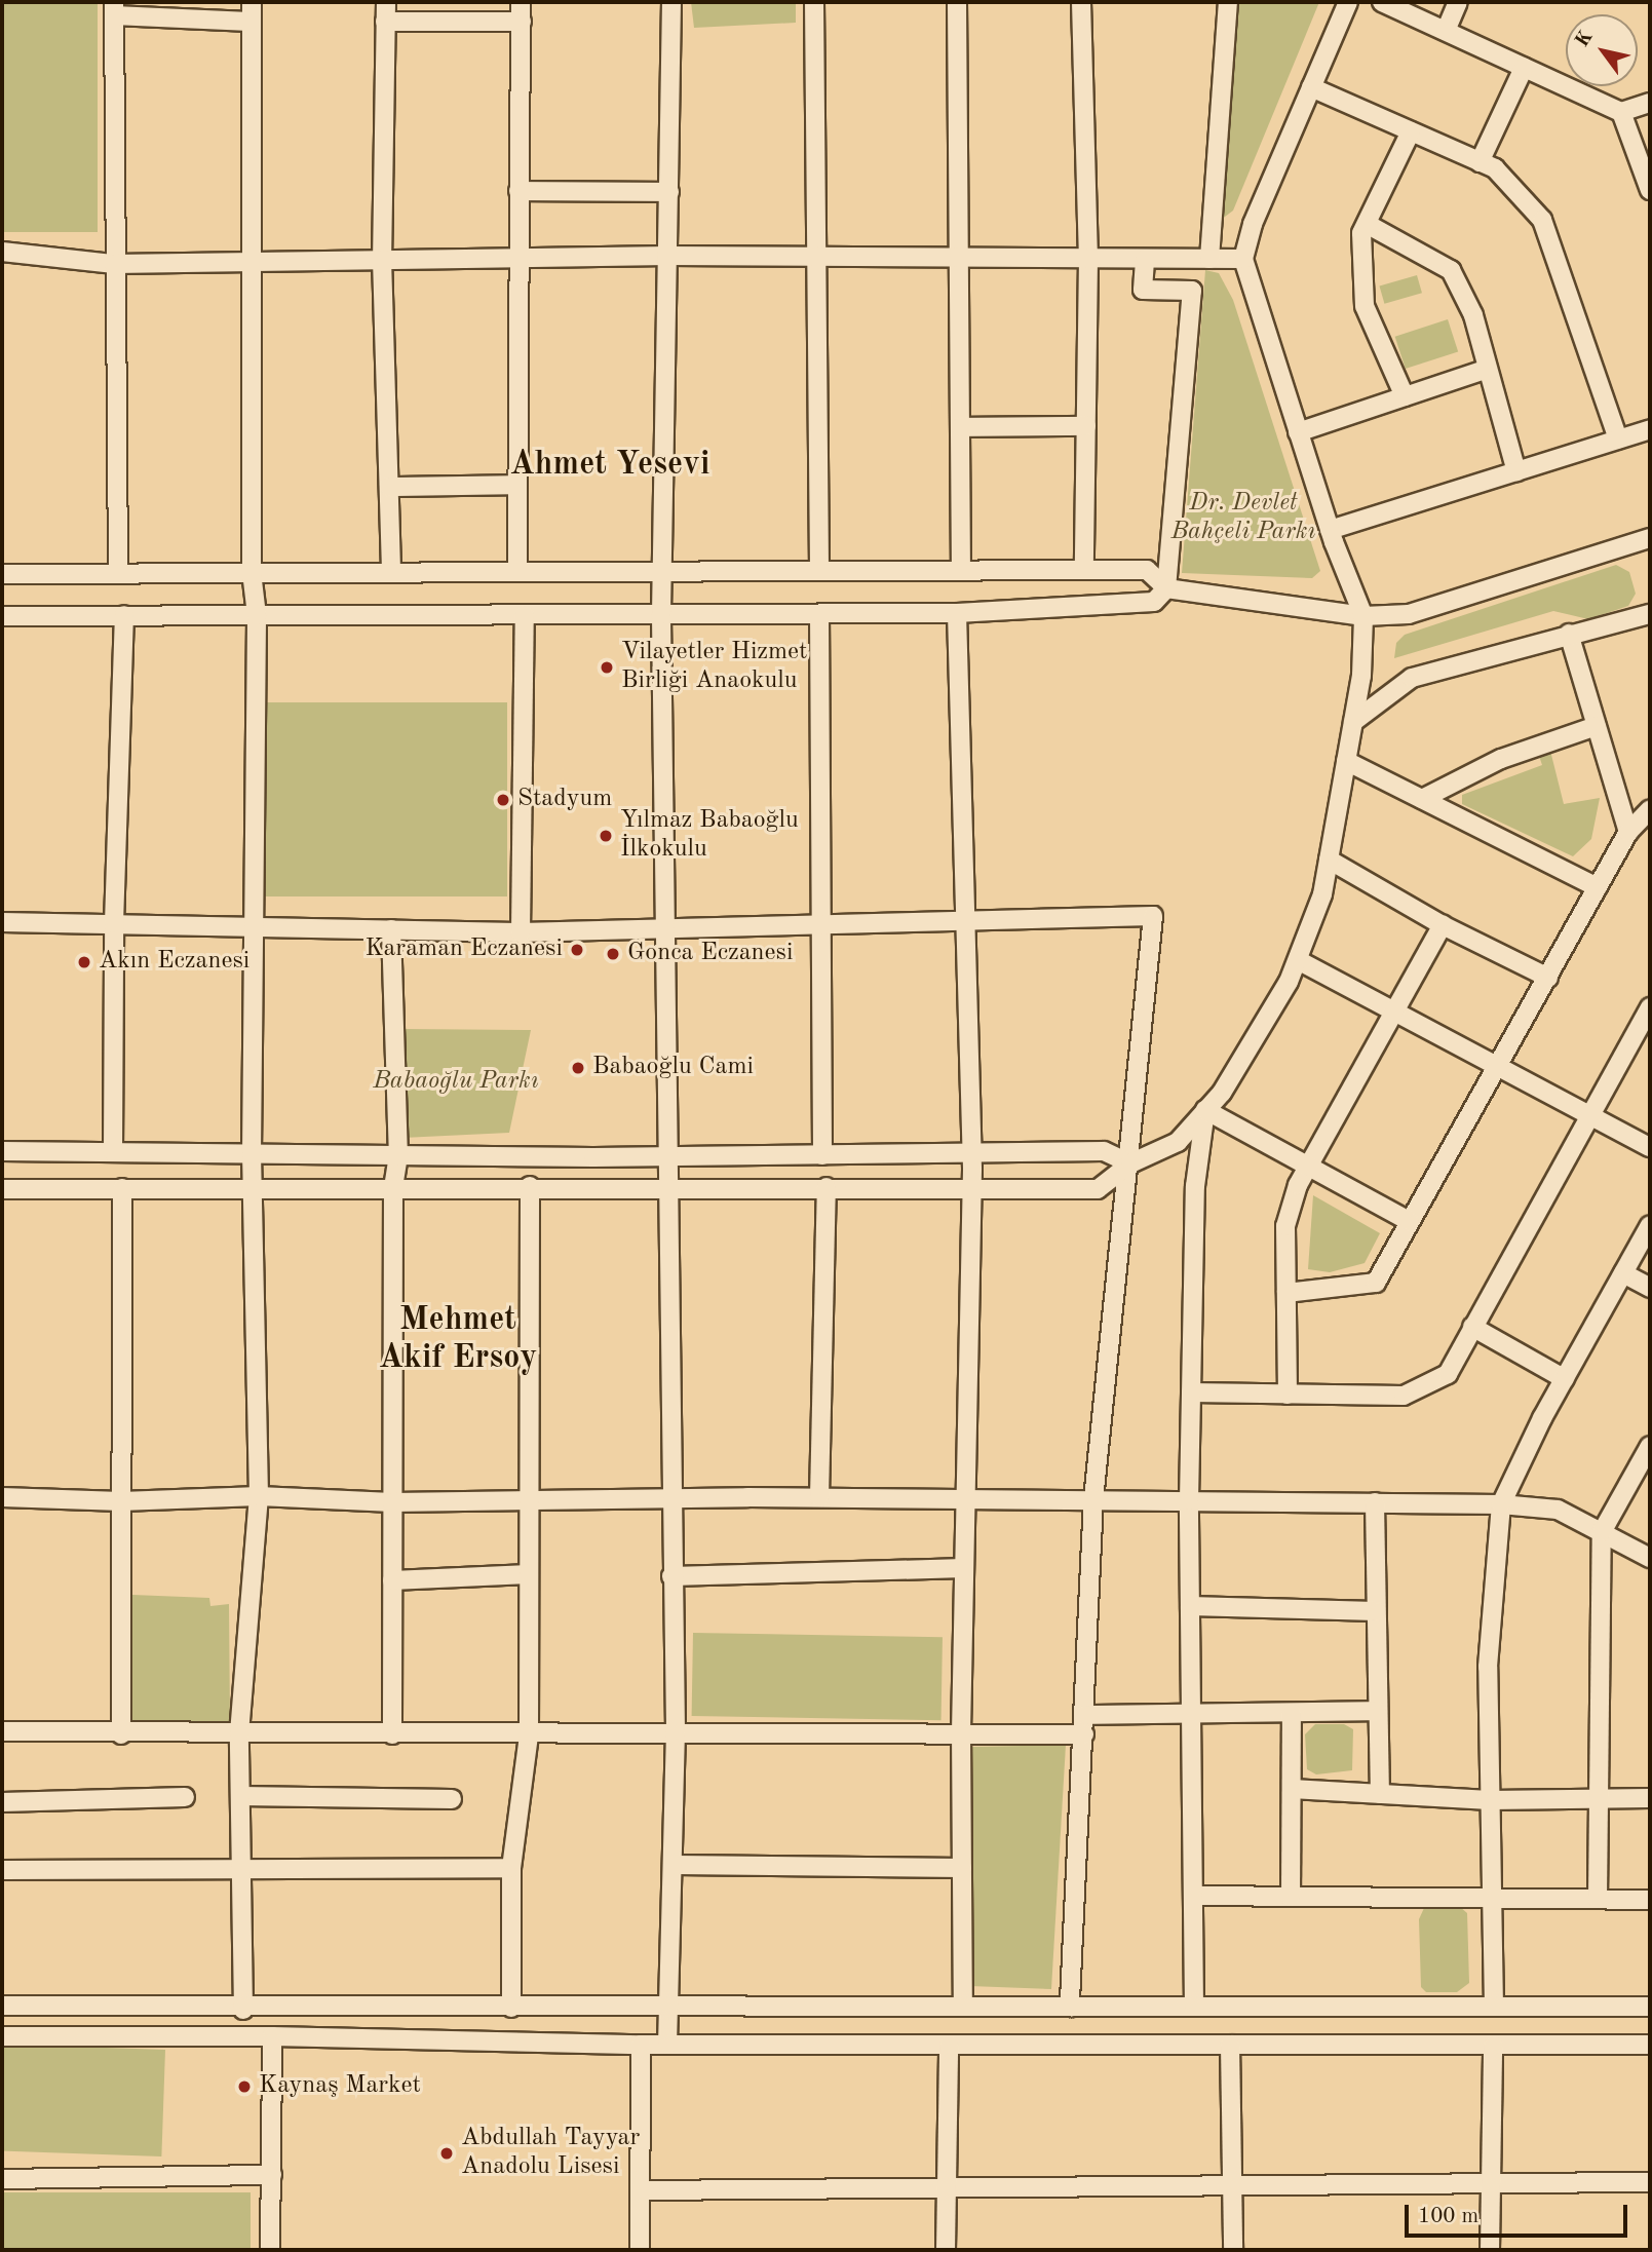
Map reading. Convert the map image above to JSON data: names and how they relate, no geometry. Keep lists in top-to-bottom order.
{
  "districts": ["Ahmet Yesevi", "Mehmet Akif Ersoy"],
  "parks": ["Dr. Devlet Bahçeli Parkı", "Babaoğlu Parkı"],
  "places": [
    "Vilayetler Hizmet Birliği Anaokulu",
    "Stadyum",
    "Yılmaz Babaoğlu İlkokulu",
    "Karaman Eczanesi",
    "Gonca Eczanesi",
    "Akın Eczanesi",
    "Babaoğlu Cami",
    "Kaynaş Market",
    "Abdullah Tayyar Anadolu Lisesi"
  ],
  "scale_bar": "100 m",
  "north": "top left"
}
